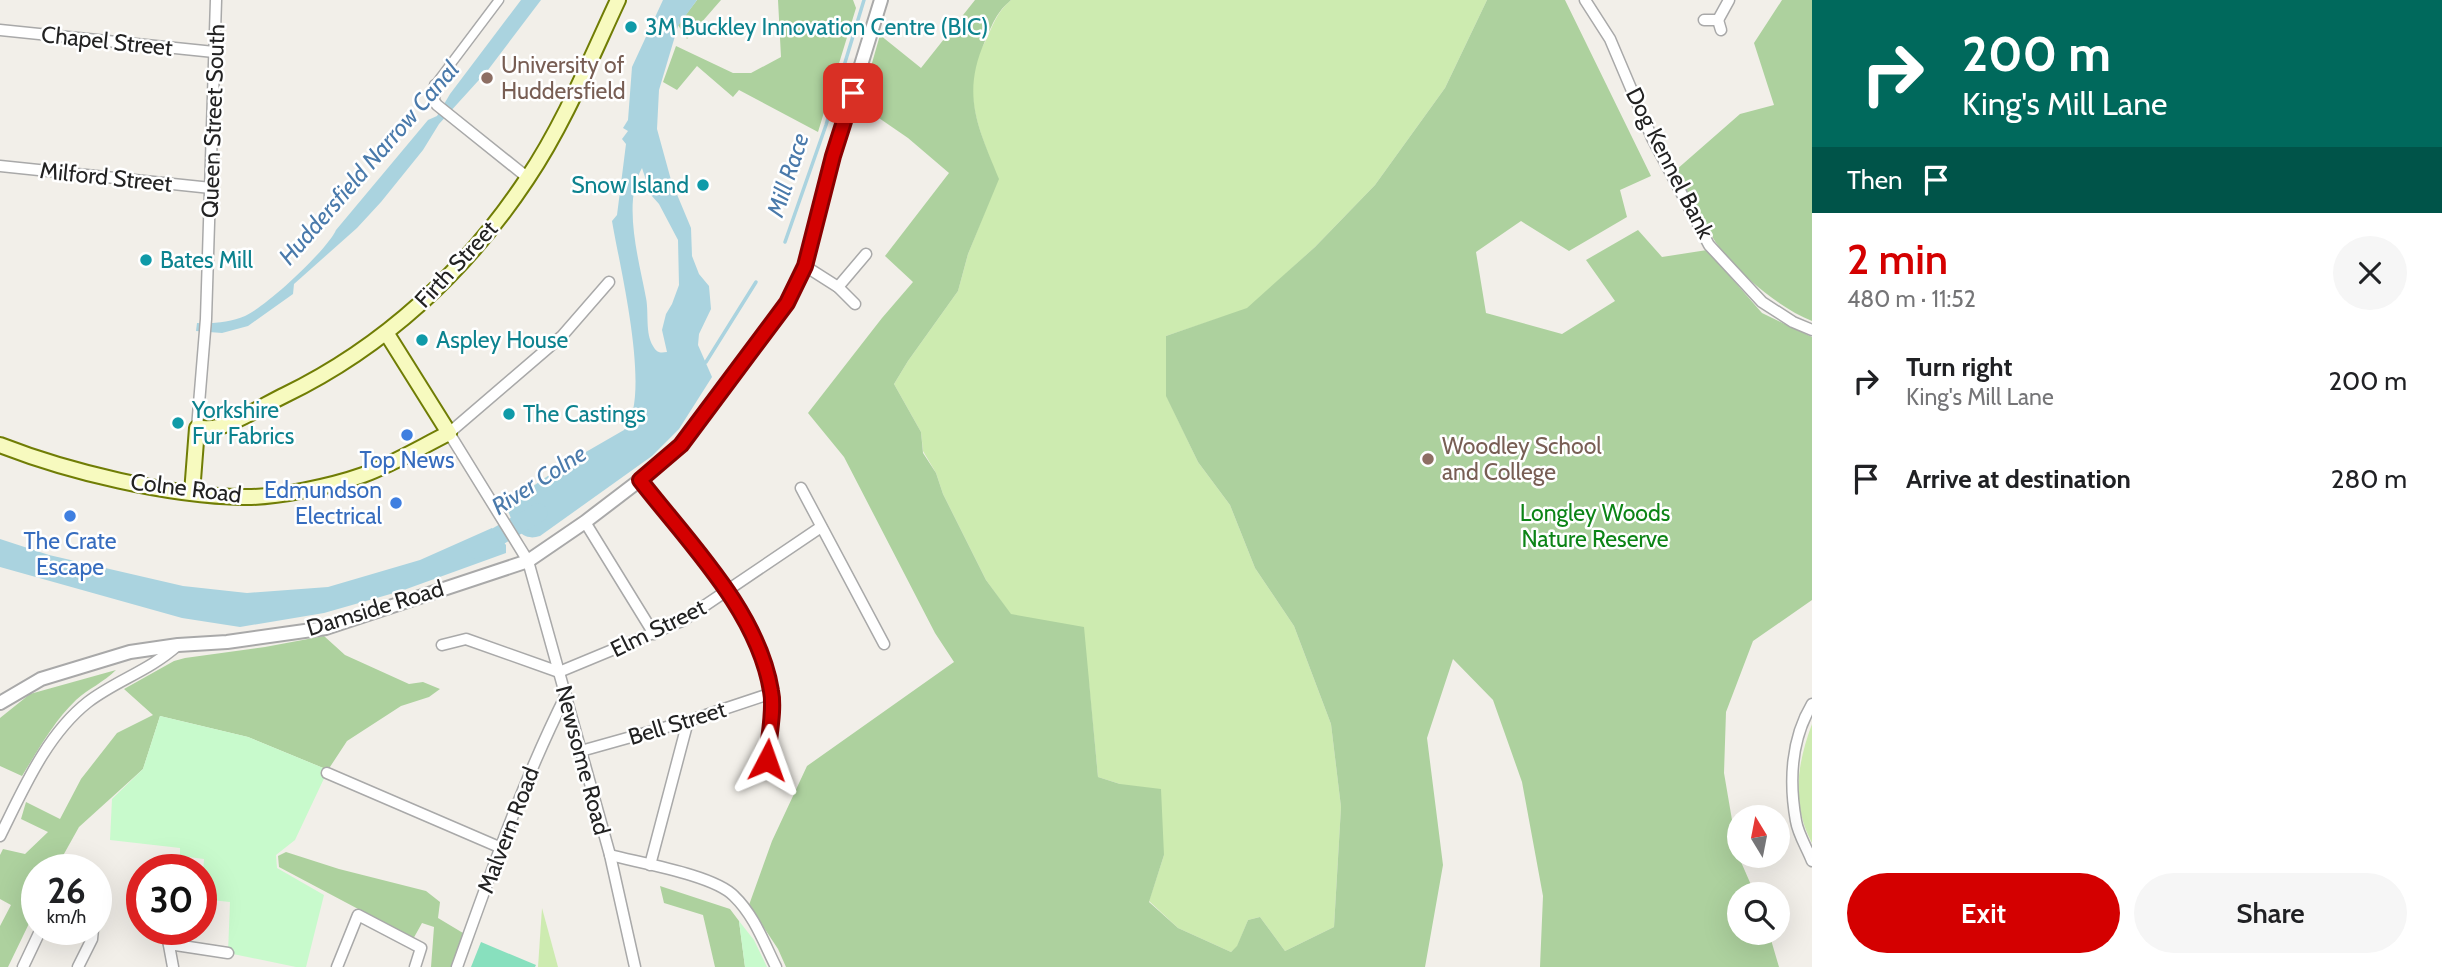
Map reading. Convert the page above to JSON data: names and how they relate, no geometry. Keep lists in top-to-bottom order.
{
  "streets": {
    "main road": ["Queen Street South", "Firth Street", "Colne Road"],
    "street": [
      "Chapel Street",
      "Dog Kennel Bank",
      "Milford Street",
      "Damside Road",
      "Elm Street",
      "Bell Street",
      "Newsome Road",
      "Malvern Road"
    ]
  },
  "crossings": [
    ["Chapel Street", "Queen Street South"],
    ["Queen Street South", "Milford Street"],
    ["Queen Street South", "Firth Street"],
    ["Queen Street South", "Colne Road"],
    ["Colne Road", "Newsome Road"],
    ["Damside Road", "Newsome Road"],
    ["Elm Street", "Newsome Road"],
    ["Bell Street", "Newsome Road"],
    ["Newsome Road", "Malvern Road"]
  ],
  "water": ["Huddersfield Narrow Canal", "Mill Race", "River Colne"],
  "parks": ["Longley Woods Nature Reserve"],
  "places": [
    "3M Buckley Innovation Centre (BIC)",
    "University of Huddersfield",
    "Snow Island",
    "Bates Mill",
    "Aspley House",
    "The Castings",
    "Yorkshire Fur Fabrics",
    "Top News",
    "Woodley School and College",
    "Edmundson Electrical",
    "The Crate Escape"
  ],
  "north": "top",
  "page": {
    "turn": ["200 m", "King's Mill Lane"],
    "then": "Then",
    "heading": ["2 min", "480 m · 11:52"],
    "list": [
      {
        "name": "Turn right",
        "note": "King's Mill Lane",
        "value": "200 m"
      },
      {
        "name": "Arrive at destination",
        "value": "280 m"
      }
    ],
    "speed": "26 km/h",
    "limit": "30",
    "buttons": ["Exit", "Share"]
  }
}
